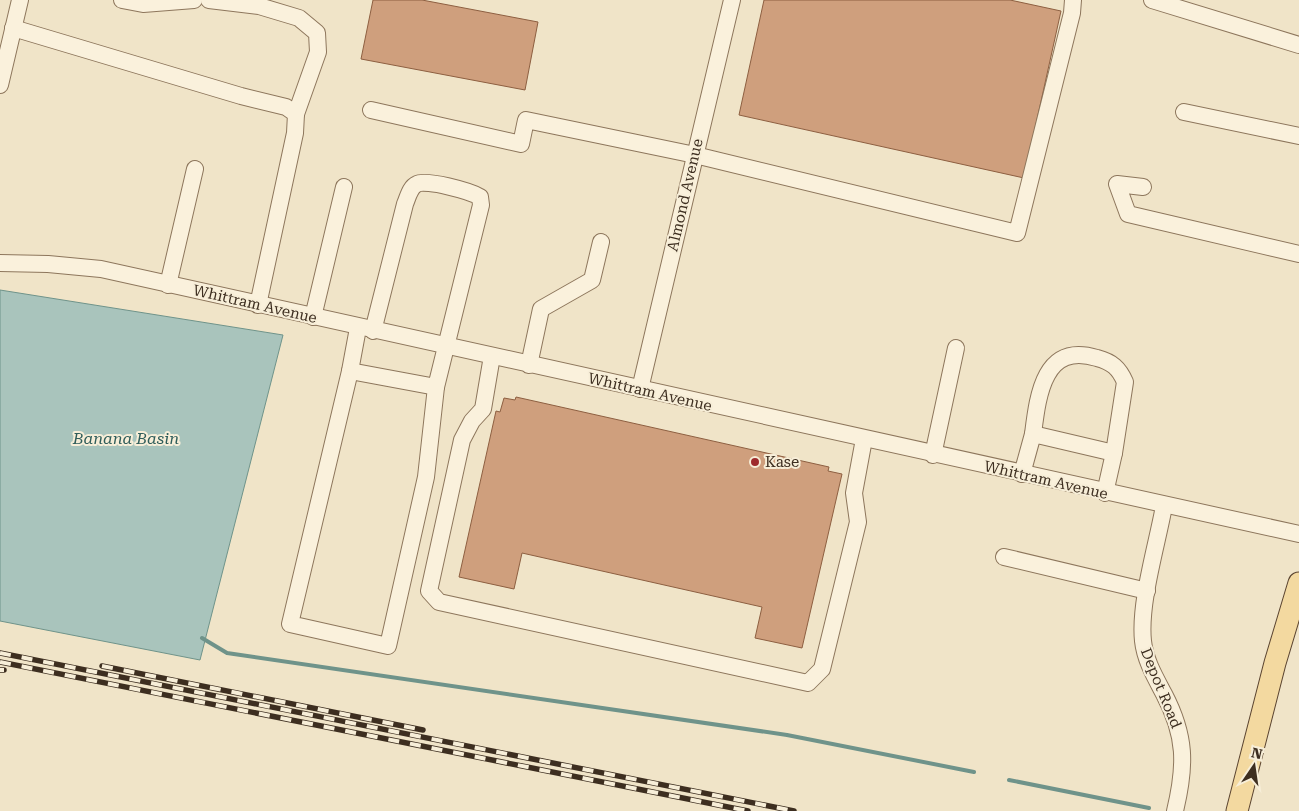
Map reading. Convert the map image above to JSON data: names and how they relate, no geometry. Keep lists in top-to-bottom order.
{
  "streets": {
    "street": ["Almond Avenue", "Whittram Avenue", "Depot Road"]
  },
  "crossings": [
    ["Almond Avenue", "Whittram Avenue"],
    ["Whittram Avenue", "Depot Road"]
  ],
  "water": ["Banana Basin"],
  "places": ["Kase"],
  "north": "top"
}
